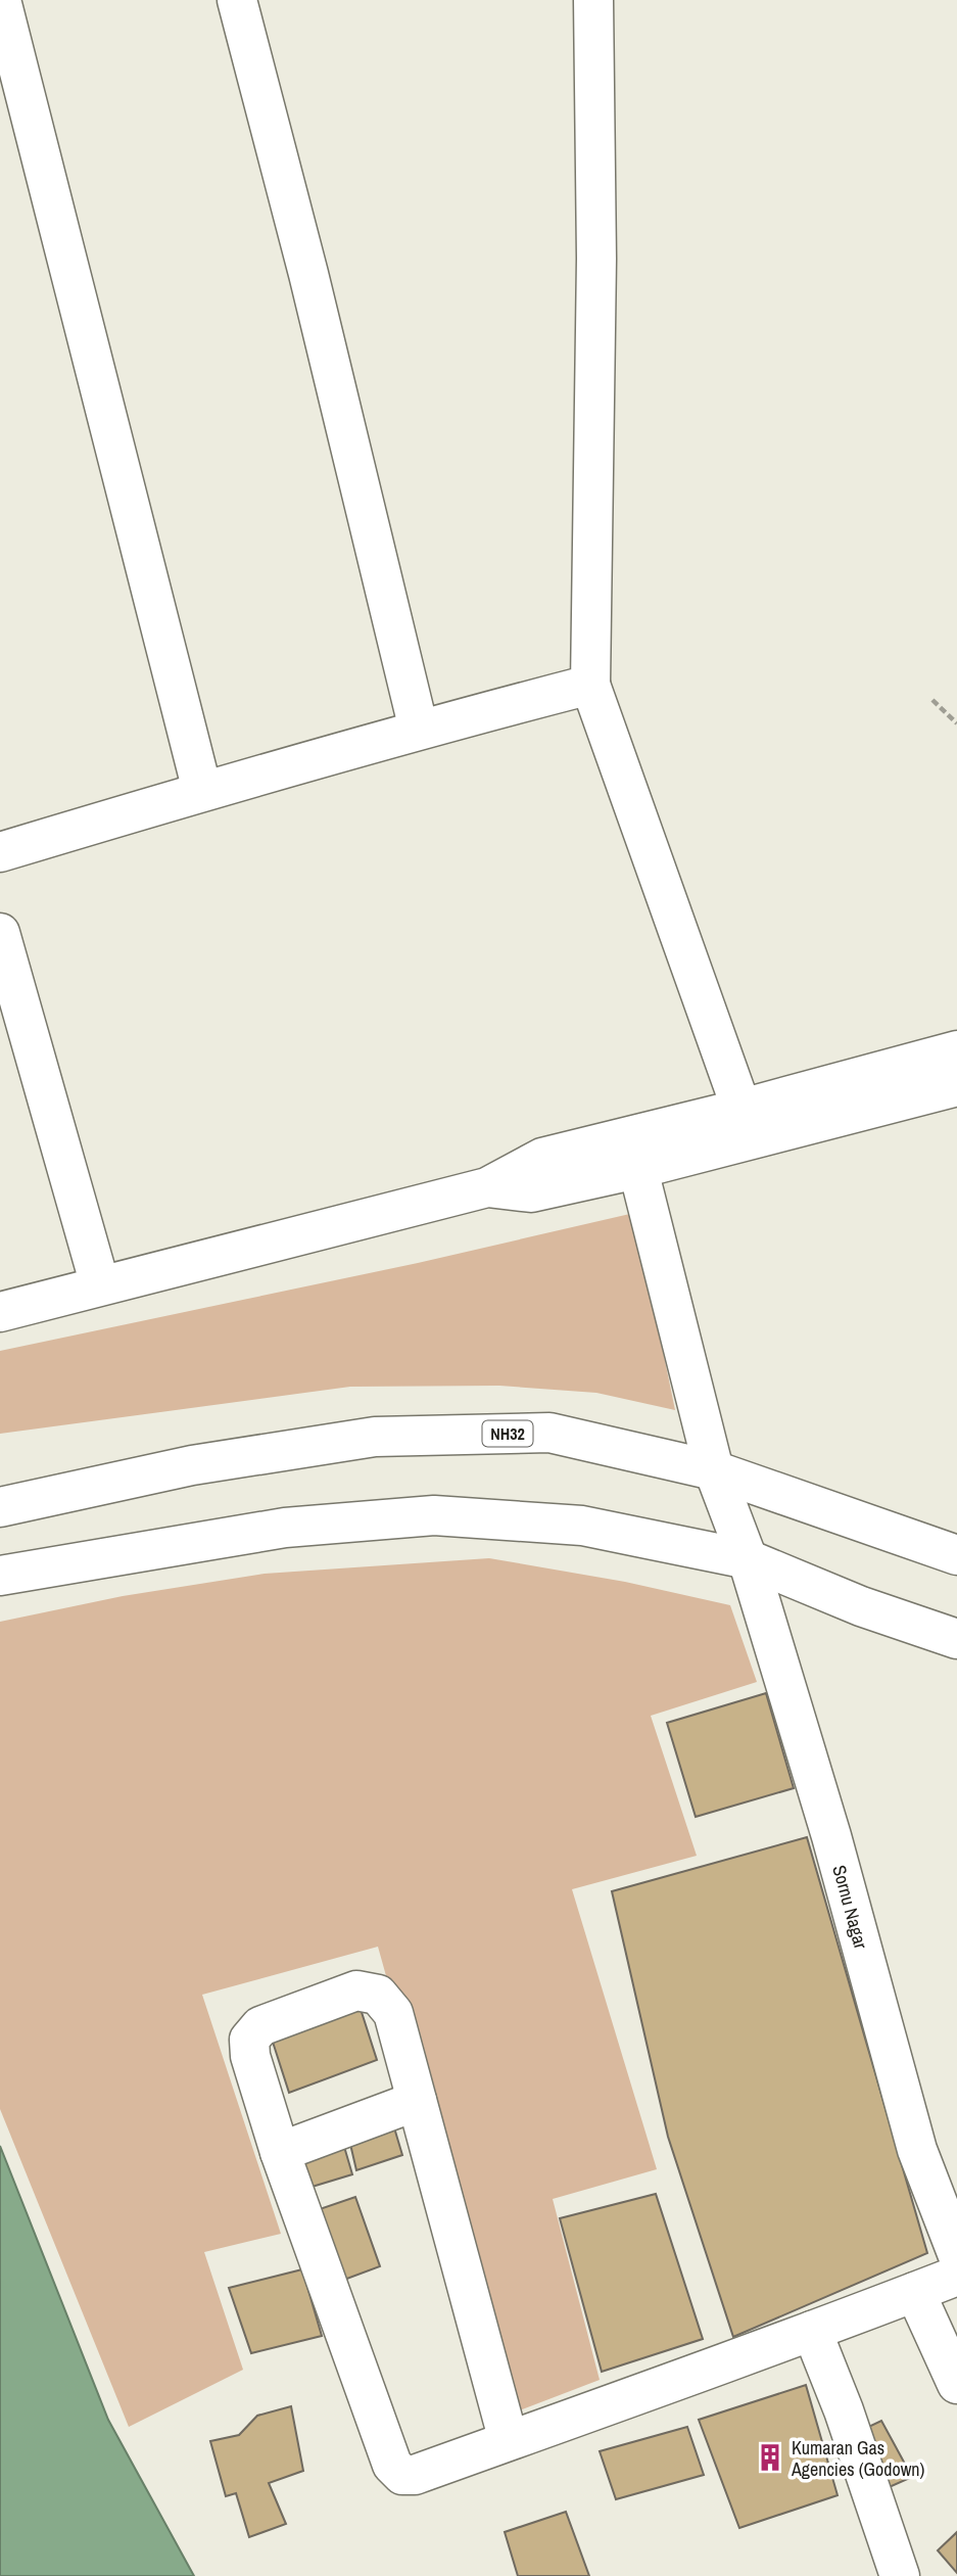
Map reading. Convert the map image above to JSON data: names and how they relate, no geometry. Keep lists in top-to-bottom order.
{
  "streets": {
    "main road": ["NH32", "Sornu Nagar"]
  },
  "crossings": [
    ["NH32", "Sornu Nagar"]
  ],
  "places": {
    "building": ["Kumaran Gas Agencies (Godown)"]
  }
}
